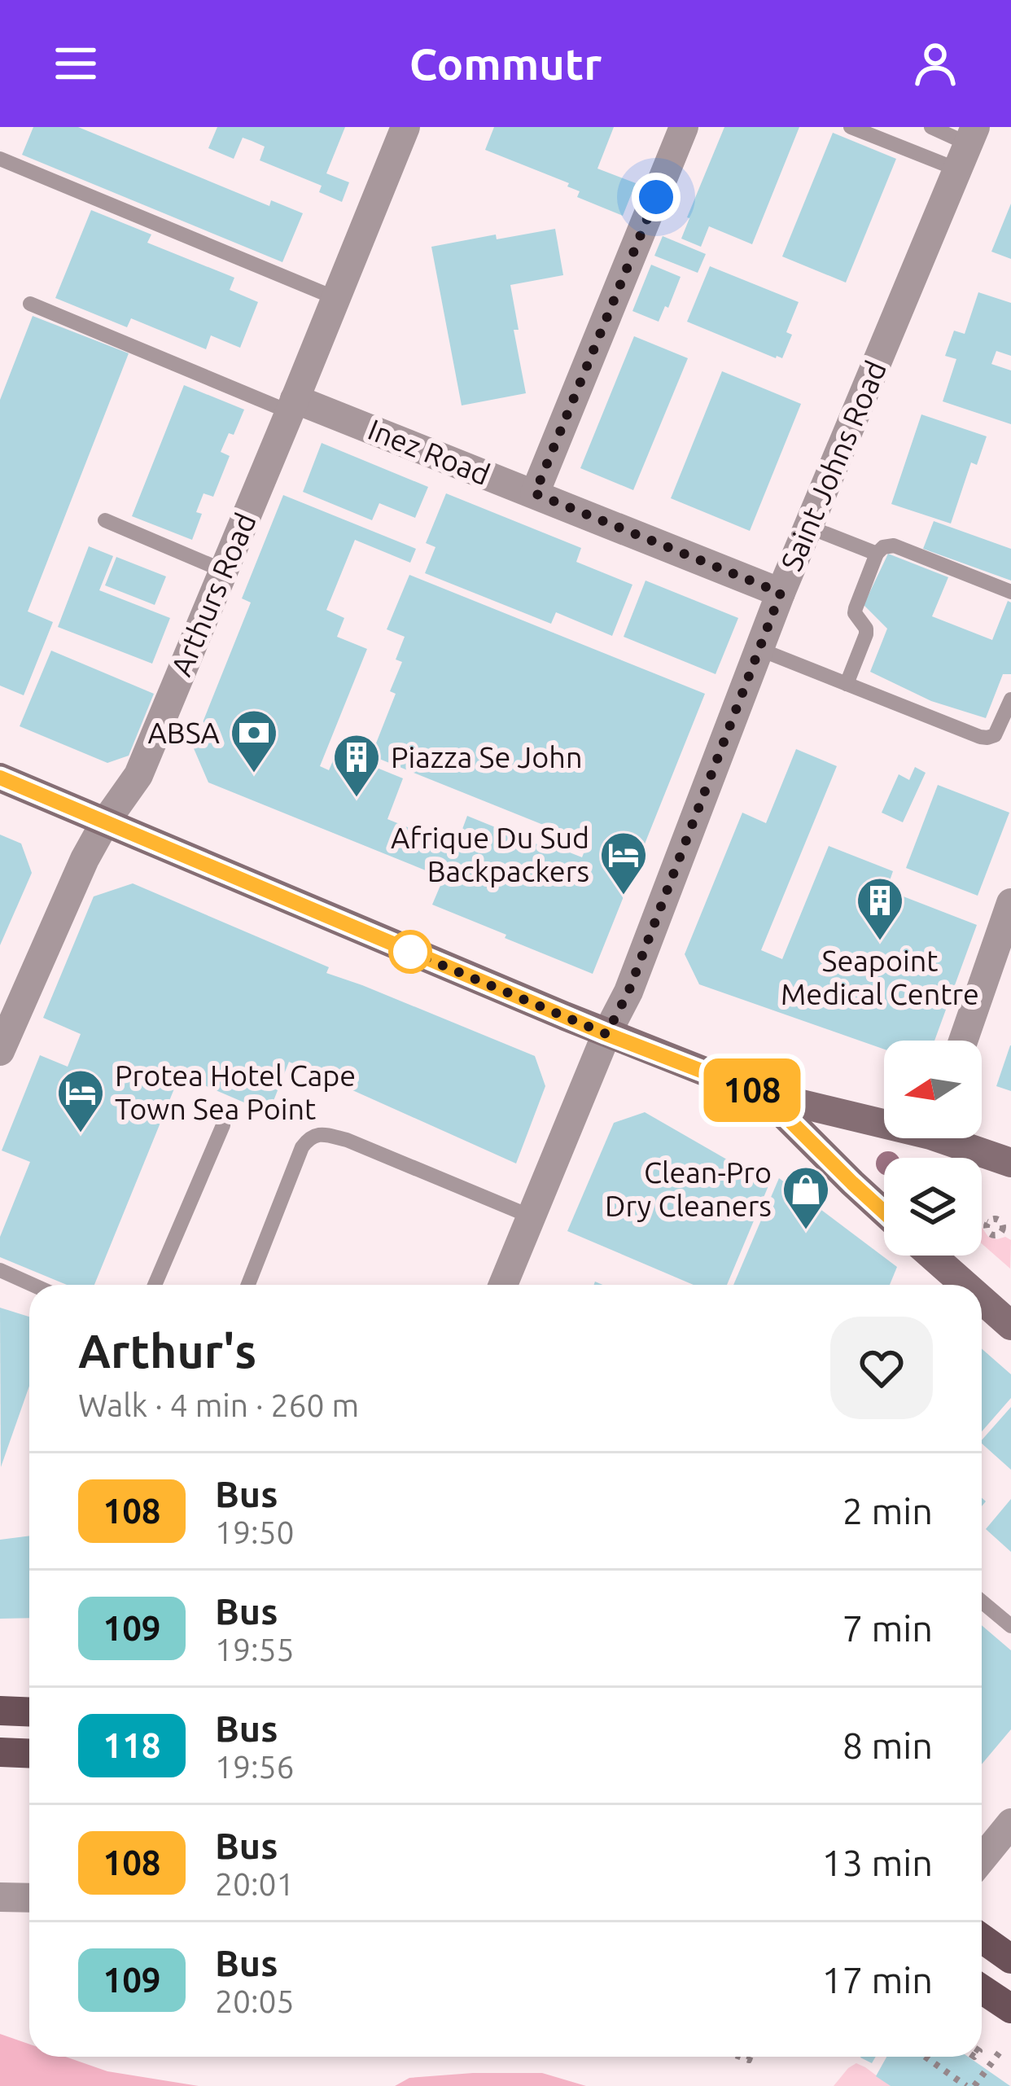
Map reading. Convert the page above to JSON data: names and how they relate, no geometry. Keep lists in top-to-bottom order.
{
  "streets": {
    "street": ["Inez Road", "Saint Johns Road", "Arthurs Road"]
  },
  "crossings": [
    ["Inez Road", "Saint Johns Road"],
    ["Inez Road", "Arthurs Road"]
  ],
  "places": {
    "bank": ["ABSA"],
    "building": ["Piazza Se John", "Seapoint Medical Centre"],
    "hotel": ["Afrique Du Sud Backpackers", "Protea Hotel Cape Town Sea Point"],
    "shop": ["Clean-Pro Dry Cleaners"]
  },
  "lines": ["bus line 108"],
  "north": "left",
  "page": {
    "header": "Commutr",
    "on_map": "108",
    "heading": ["Arthur's", "Walk · 4 min · 260 m"],
    "list": [
      {
        "mark": "108",
        "name": "Bus",
        "note": "19:50",
        "value": "2 min"
      },
      {
        "mark": "109",
        "name": "Bus",
        "note": "19:55",
        "value": "7 min"
      },
      {
        "mark": "118",
        "name": "Bus",
        "note": "19:56",
        "value": "8 min"
      },
      {
        "mark": "108",
        "name": "Bus",
        "note": "20:01",
        "value": "13 min"
      },
      {
        "mark": "109",
        "name": "Bus",
        "note": "20:05",
        "value": "17 min"
      }
    ]
  }
}
